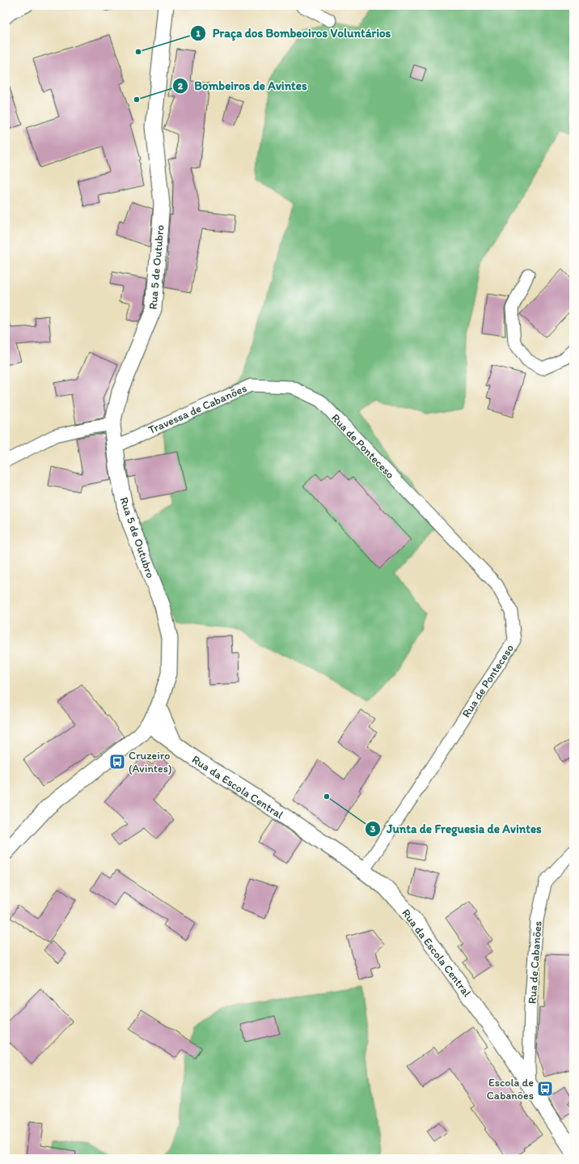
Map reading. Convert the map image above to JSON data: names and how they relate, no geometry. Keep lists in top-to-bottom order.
{
  "streets": {
    "street": [
      "Rua 5 de Outubro",
      "Travessa de Cabanões",
      "Rua de Ponteceso",
      "Rua da Escola Central",
      "Rua de Cabanões"
    ]
  },
  "crossings": [
    ["Rua 5 de Outubro", "Travessa de Cabanões"],
    ["Rua 5 de Outubro", "Rua da Escola Central"],
    ["Travessa de Cabanões", "Rua de Ponteceso"],
    ["Rua de Ponteceso", "Rua da Escola Central"],
    ["Rua da Escola Central", "Rua de Cabanões"]
  ],
  "places": {
    "other": ["Praça dos Bombeoiros Voluntários", "Bombeiros de Avintes", "Junta de Freguesia de Avintes"],
    "bus stop": ["Cruzeiro (Avintes)", "Escola de Cabanões"]
  }
}
